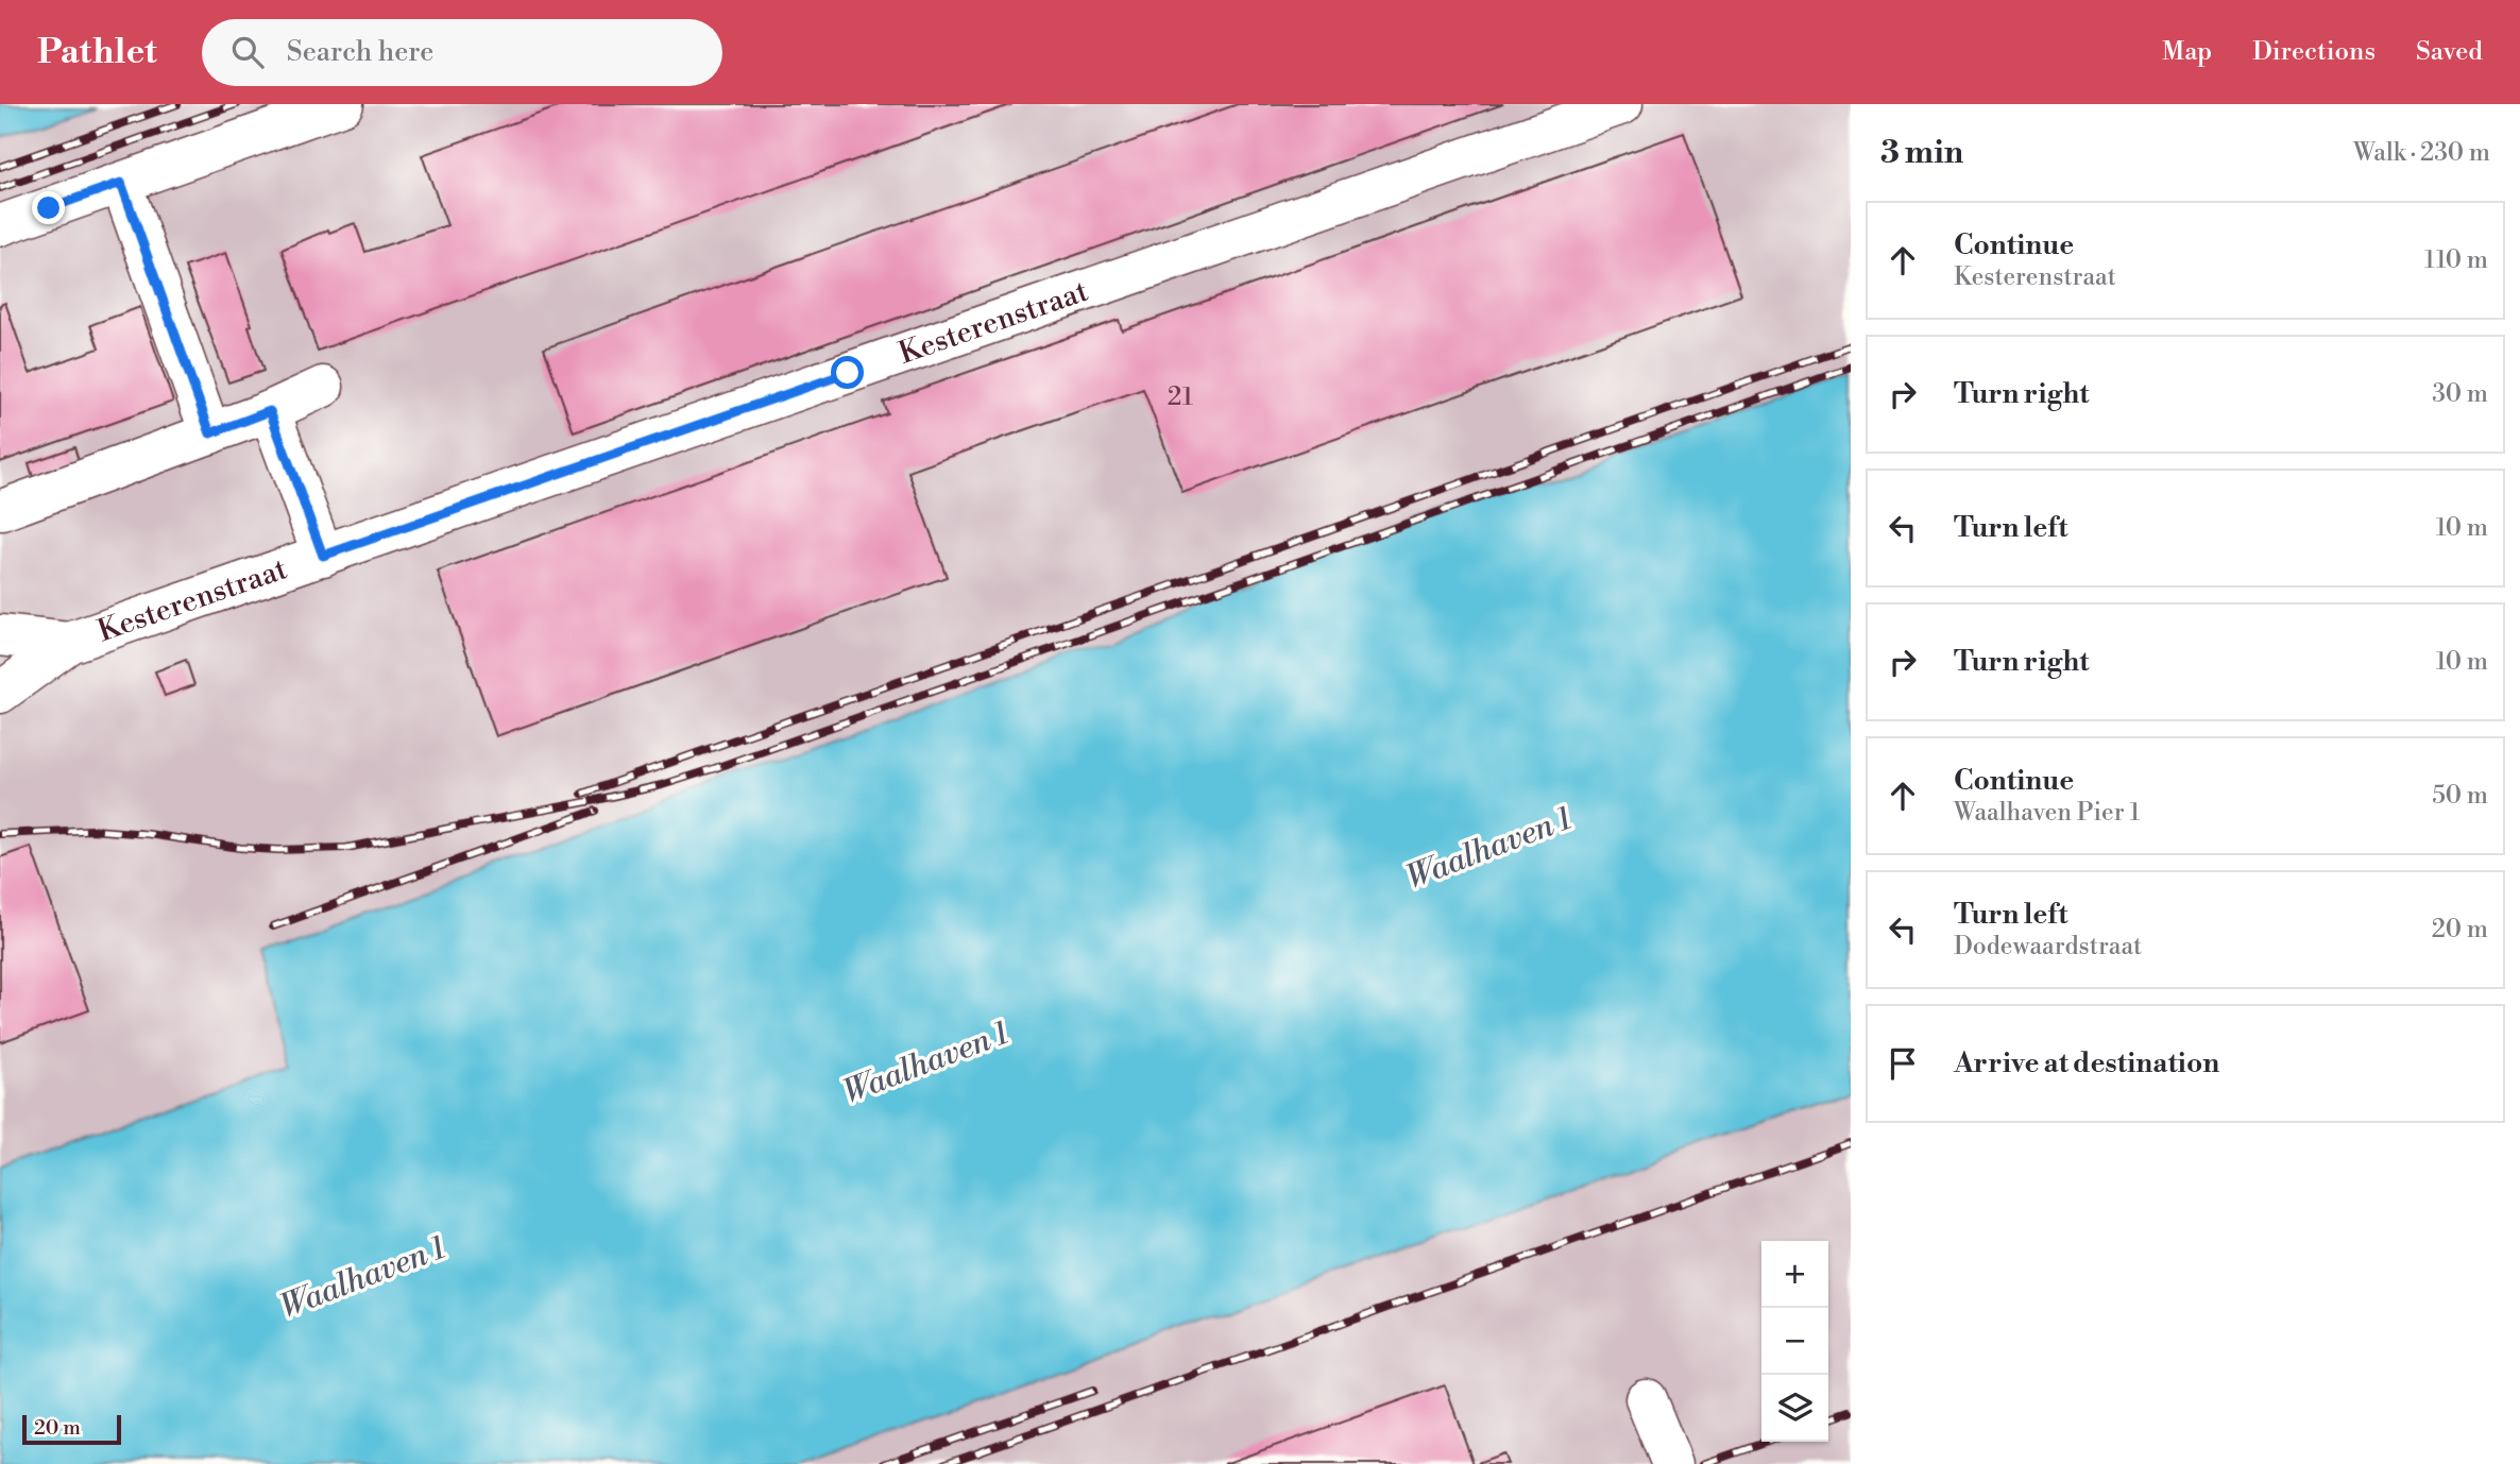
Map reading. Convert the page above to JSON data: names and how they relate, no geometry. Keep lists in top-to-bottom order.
{
  "streets": {
    "street": ["Kesterenstraat"]
  },
  "water": ["Waalhaven 1"],
  "house_numbers": ["21"],
  "scale_bar": "20 m",
  "page": {
    "header": "Pathlet",
    "search": "Search here",
    "nav": ["Map", "Directions", "Saved"],
    "heading": ["3 min", "Walk · 230 m"],
    "list": [
      ["Continue", "Kesterenstraat", "110 m"],
      ["Turn right", "30 m"],
      ["Turn left", "10 m"],
      ["Turn right", "10 m"],
      ["Continue", "Waalhaven Pier 1", "50 m"],
      ["Turn left", "Dodewaardstraat", "20 m"],
      "Arrive at destination"
    ],
    "map_buttons": ["+", "−"],
    "scale": "20 m"
  }
}
